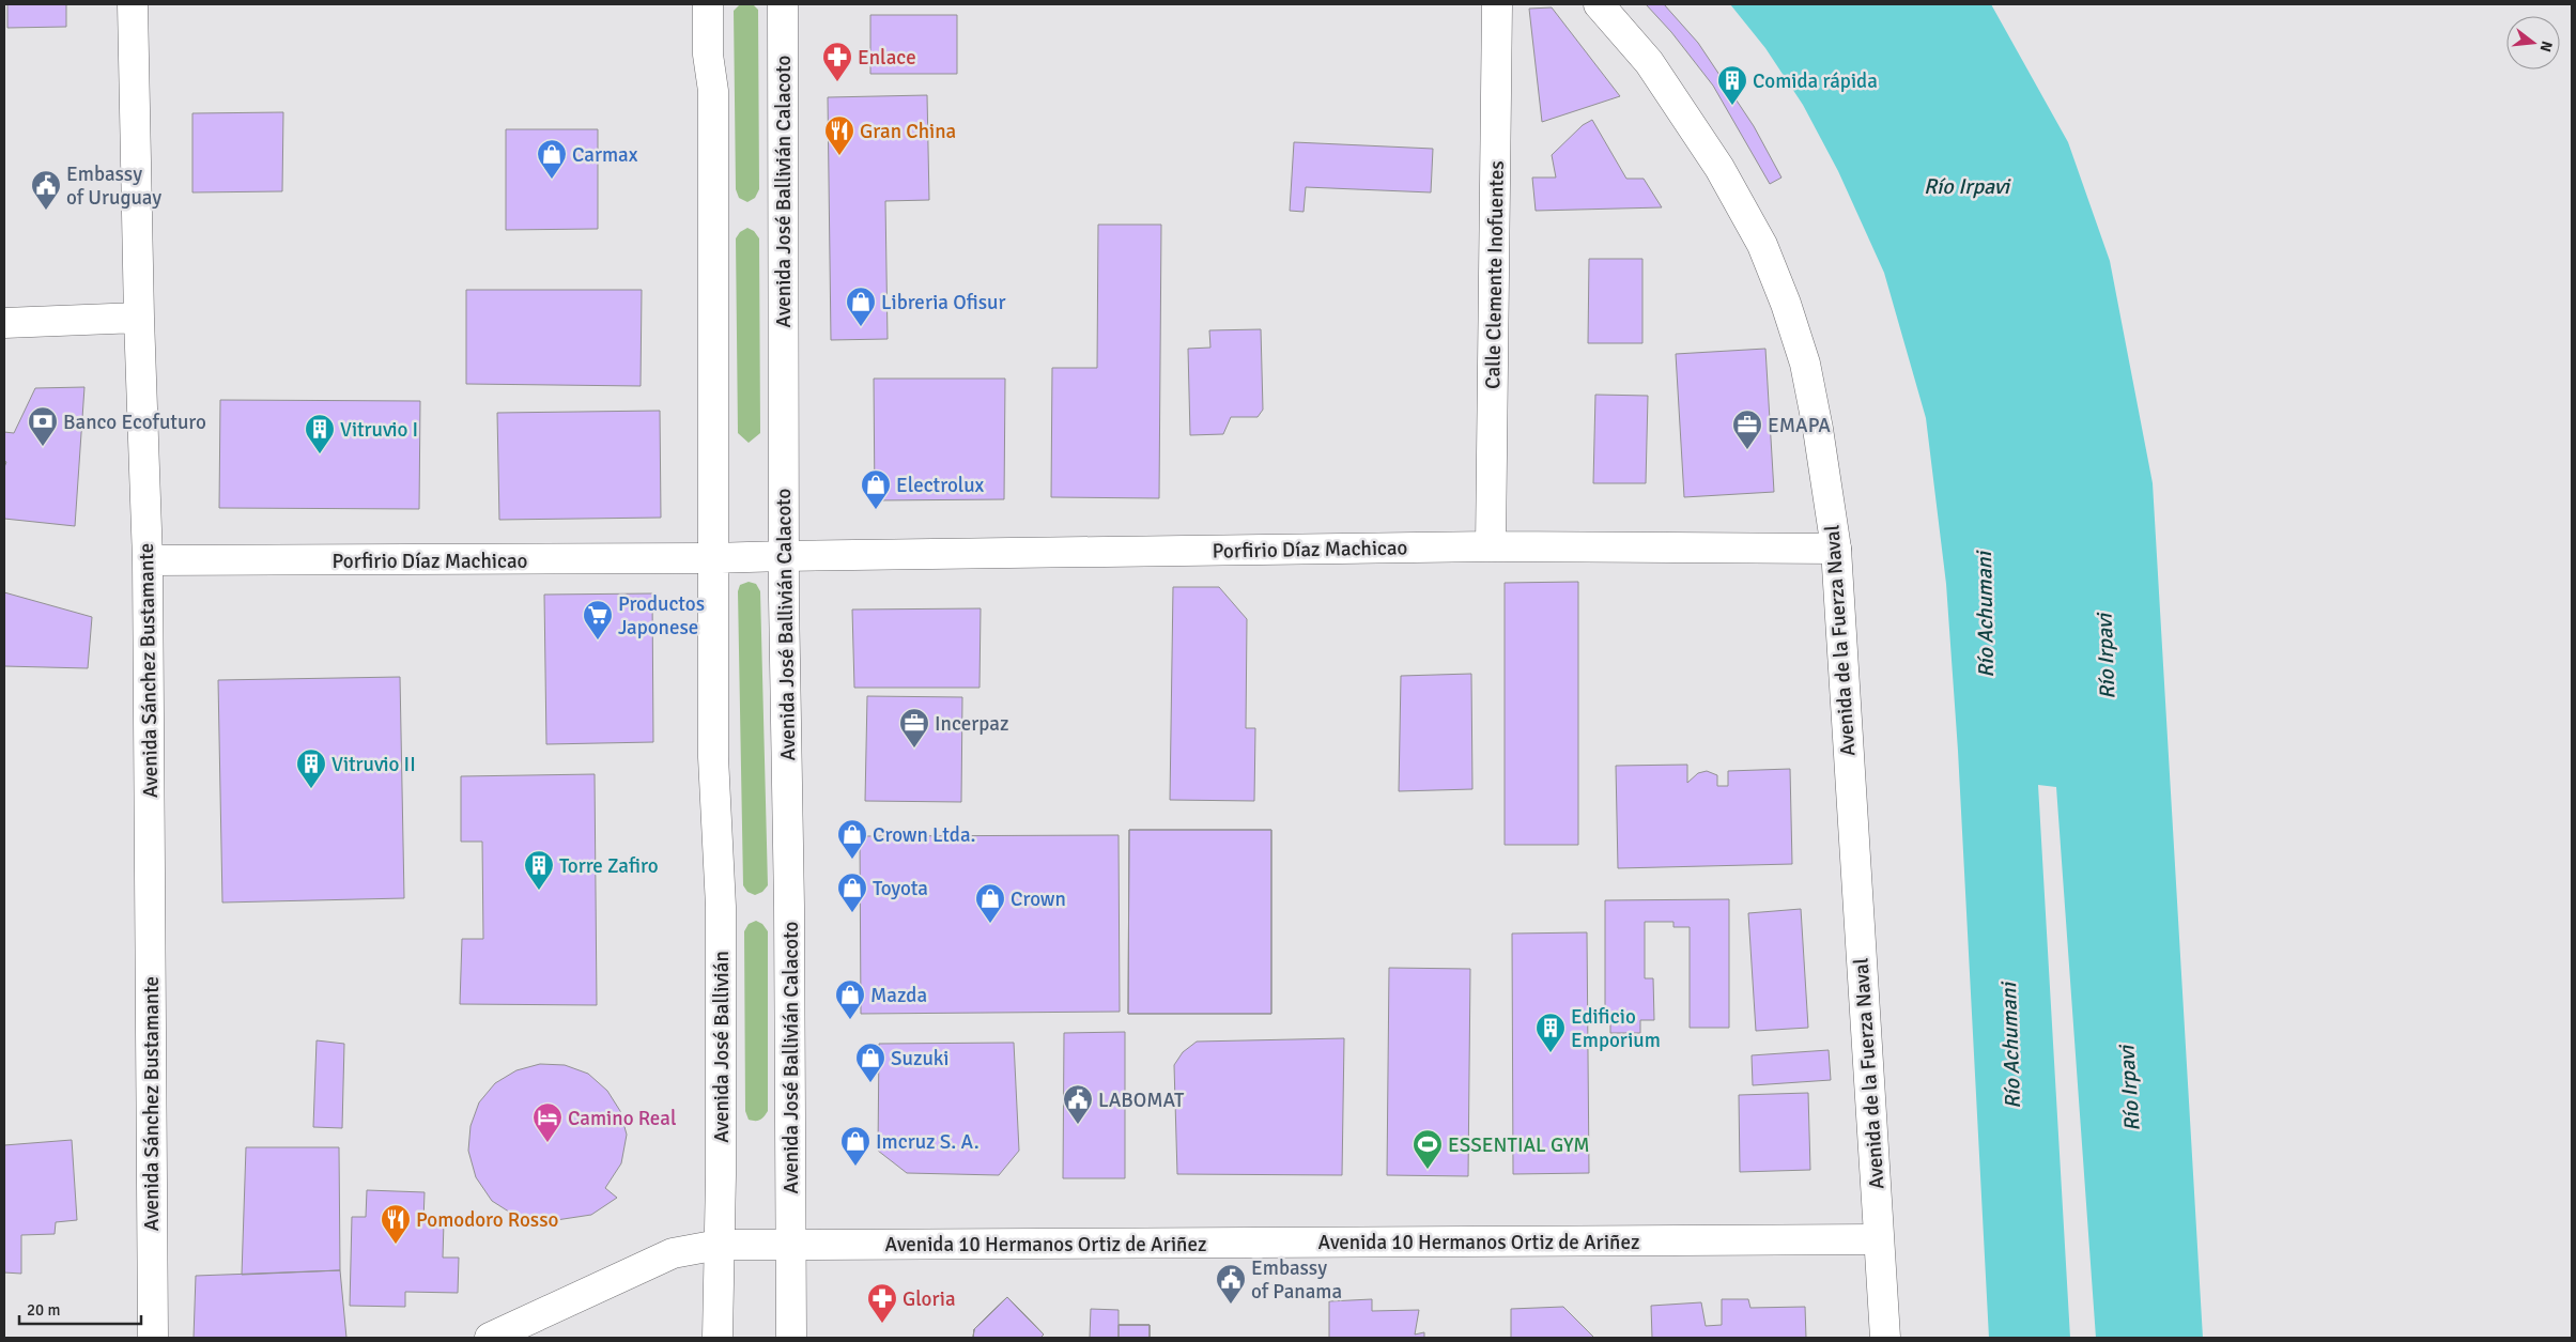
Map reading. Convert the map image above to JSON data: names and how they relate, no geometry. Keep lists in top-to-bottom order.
{
  "streets": {
    "street": [
      "Avenida José Ballivián Calacoto",
      "Calle Clemente Inofuentes",
      "Porfirio Díaz Machicao",
      "Avenida de la Fuerza Naval",
      "Avenida Sánchez Bustamante",
      "Avenida José Ballivián",
      "Avenida 10 Hermanos Ortiz de Ariñez"
    ]
  },
  "crossings": [
    ["Avenida José Ballivián Calacoto", "Porfirio Díaz Machicao"],
    ["Avenida José Ballivián Calacoto", "Avenida 10 Hermanos Ortiz de Ariñez"],
    ["Calle Clemente Inofuentes", "Porfirio Díaz Machicao"],
    ["Porfirio Díaz Machicao", "Avenida de la Fuerza Naval"],
    ["Porfirio Díaz Machicao", "Avenida Sánchez Bustamante"],
    ["Porfirio Díaz Machicao", "Avenida José Ballivián"],
    ["Avenida de la Fuerza Naval", "Avenida 10 Hermanos Ortiz de Ariñez"],
    ["Avenida José Ballivián", "Avenida 10 Hermanos Ortiz de Ariñez"]
  ],
  "water": ["Río Irpavi", "Río Achumani"],
  "places": {
    "pharmacy": ["Enlace", "Gloria"],
    "building": [
      "Comida rápida",
      "Vitruvio I",
      "Vitruvio II",
      "Torre Zafiro",
      "Edificio Emporium"
    ],
    "restaurant": ["Gran China", "Pomodoro Rosso"],
    "shop": [
      "Carmax",
      "Libreria Ofisur",
      "Electrolux",
      "Crown Ltda.",
      "Toyota",
      "Crown",
      "Mazda",
      "Suzuki",
      "Imcruz S. A."
    ],
    "public building": ["Embassy of Uruguay", "LABOMAT", "Embassy of Panama"],
    "bank": ["Banco Ecofuturo"],
    "office": ["EMAPA", "Incerpaz"],
    "supermarket": ["Productos Japonese"],
    "hotel": ["Camino Real"],
    "sports": ["ESSENTIAL GYM"]
  },
  "scale_bar": "20 m",
  "north": "right"
}
